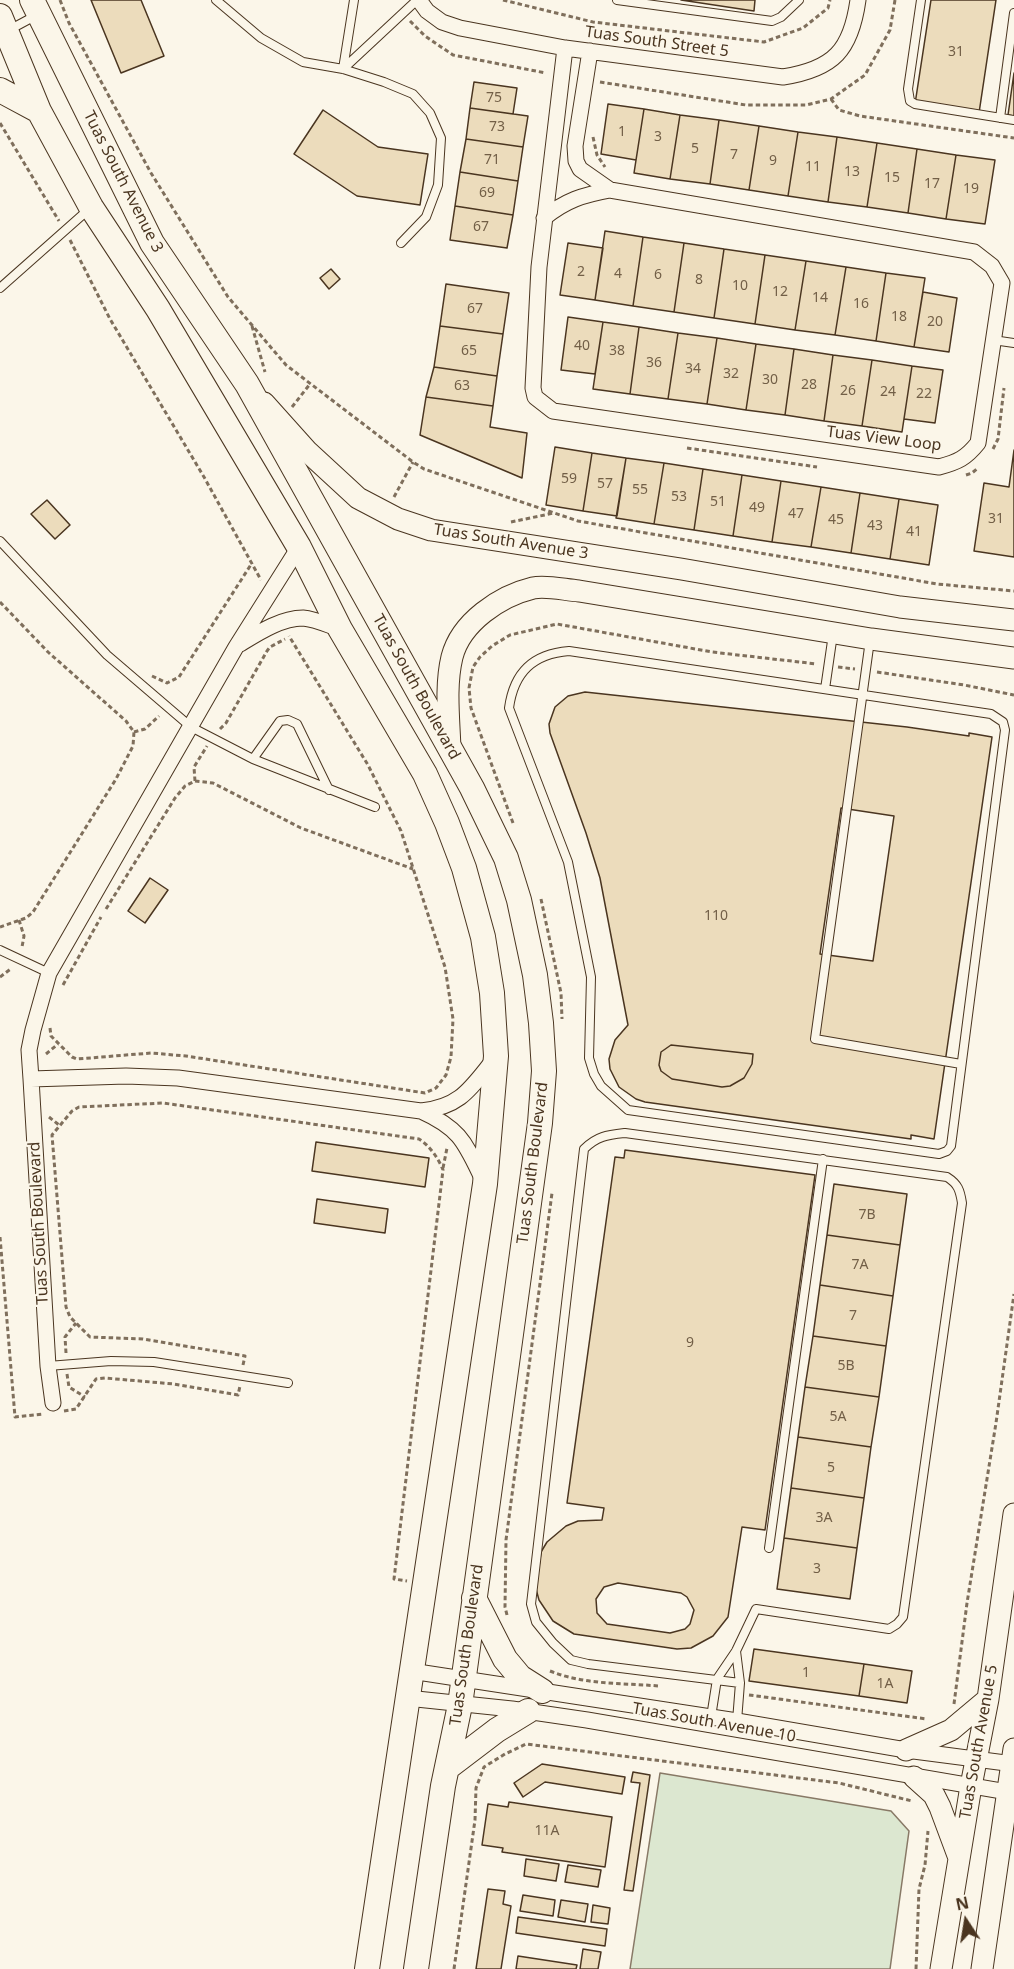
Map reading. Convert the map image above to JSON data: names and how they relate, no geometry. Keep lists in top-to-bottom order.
{
  "streets": {
    "main road": ["Tuas South Avenue 3", "Tuas South Boulevard"],
    "street": [
      "Tuas South Street 5",
      "Tuas View Loop",
      "Tuas South Avenue 10",
      "Tuas South Avenue 5"
    ]
  },
  "crossings": [
    ["Tuas South Street 5", "Tuas View Loop"],
    ["Tuas South Avenue 3", "Tuas South Boulevard"],
    ["Tuas South Boulevard", "Tuas South Avenue 10"],
    ["Tuas South Avenue 10", "Tuas South Avenue 5"]
  ],
  "house_numbers": [
    "31",
    "75",
    "73",
    "1",
    "3",
    "5",
    "7",
    "71",
    "9",
    "11",
    "13",
    "15",
    "17",
    "19",
    "69",
    "67",
    "2",
    "4",
    "6",
    "8",
    "10",
    "12",
    "14",
    "16",
    "67",
    "18",
    "20",
    "40",
    "65",
    "38",
    "36",
    "34",
    "32",
    "30",
    "28",
    "63",
    "26",
    "24",
    "22",
    "59",
    "57",
    "55",
    "53",
    "51",
    "49",
    "47",
    "31",
    "45",
    "43",
    "41",
    "110",
    "7B",
    "7A",
    "7",
    "9",
    "5B",
    "5A",
    "5",
    "3A",
    "3",
    "1",
    "1A",
    "11A"
  ],
  "north": "top"
}
